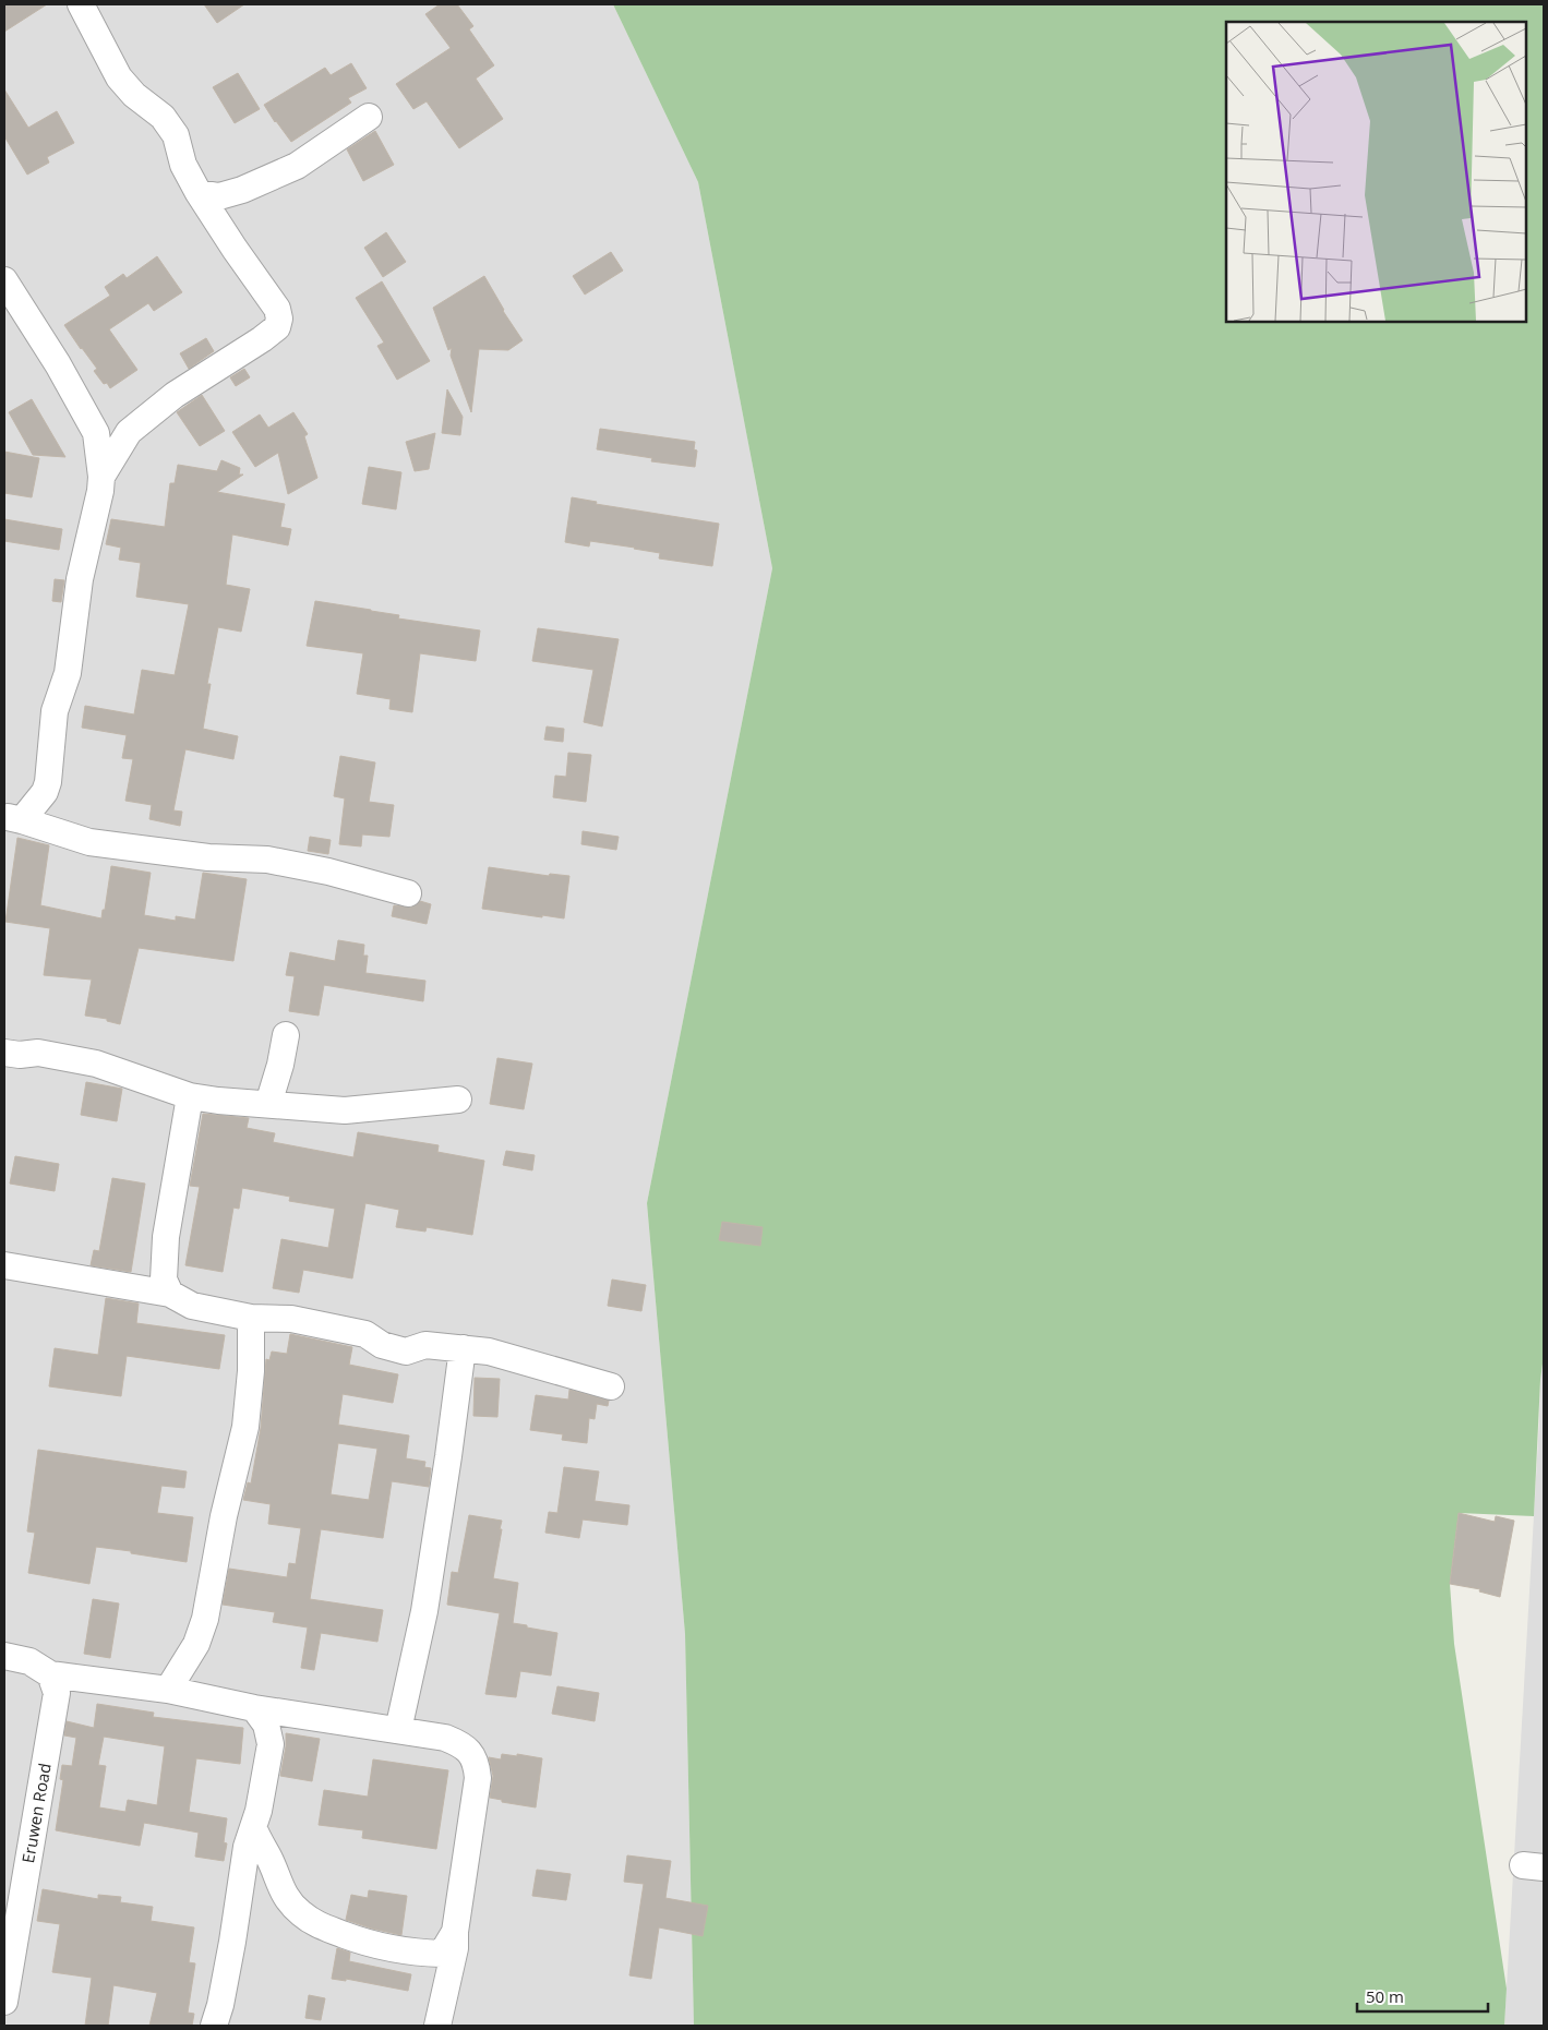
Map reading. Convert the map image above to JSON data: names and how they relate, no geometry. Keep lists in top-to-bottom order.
{
  "streets": {
    "street": ["Eruwen Road"]
  },
  "scale_bar": "50 m"
}
